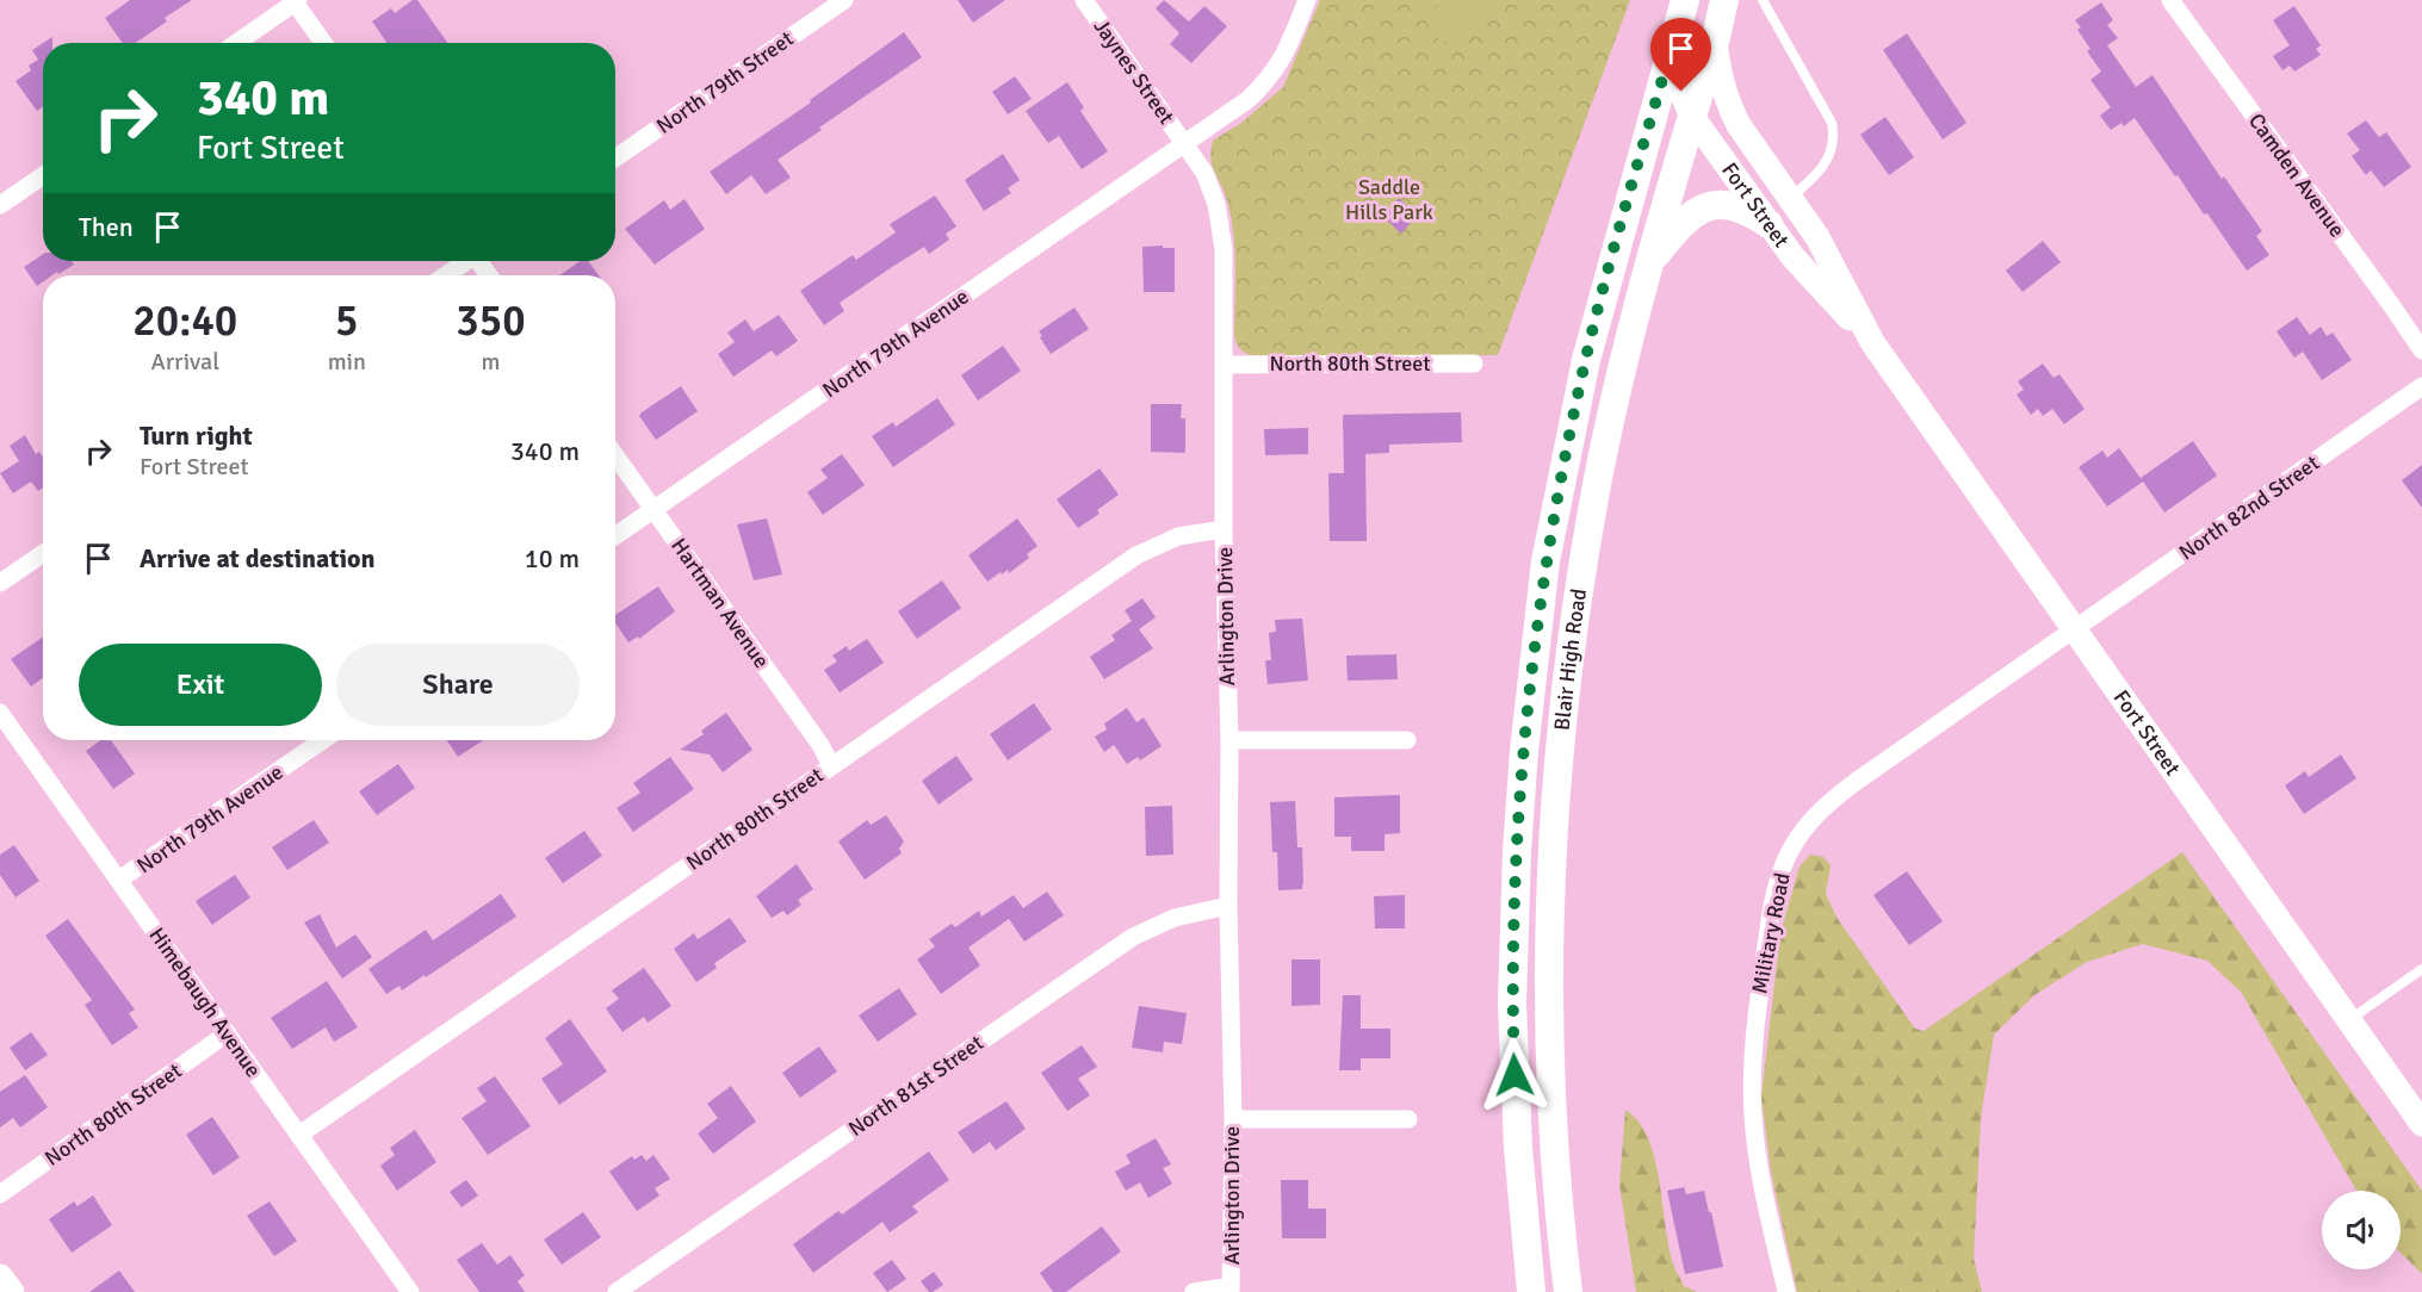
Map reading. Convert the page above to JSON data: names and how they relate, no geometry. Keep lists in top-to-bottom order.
{
  "streets": {
    "main road": ["Fort Street", "Blair High Road"],
    "street": [
      "Jaynes Street",
      "North 79th Street",
      "Camden Avenue",
      "North 79th Avenue",
      "North 80th Street",
      "North 82nd Street",
      "Hartman Avenue",
      "Arlington Drive",
      "Military Road",
      "Himebaugh Avenue",
      "North 81st Street"
    ]
  },
  "crossings": [
    ["Jaynes Street", "North 79th Avenue"],
    ["Jaynes Street", "Arlington Drive"],
    ["Fort Street", "North 82nd Street"],
    ["Fort Street", "Blair High Road"],
    ["Fort Street", "Military Road"],
    ["North 79th Avenue", "Hartman Avenue"],
    ["North 79th Avenue", "Arlington Drive"],
    ["North 79th Avenue", "Himebaugh Avenue"],
    ["North 80th Street", "Hartman Avenue"],
    ["North 80th Street", "Arlington Drive"],
    ["North 80th Street", "Himebaugh Avenue"],
    ["North 82nd Street", "Military Road"],
    ["Arlington Drive", "North 81st Street"]
  ],
  "parks": ["Saddle Hills Park"],
  "page": {
    "turn": ["340 m", "Fort Street"],
    "then": "Then",
    "eta": [
      "20:40",
      "Arrival",
      "5",
      "min",
      "350",
      "m"
    ],
    "list": [
      {
        "name": "Turn right",
        "note": "Fort Street",
        "value": "340 m"
      },
      {
        "name": "Arrive at destination",
        "value": "10 m"
      }
    ],
    "buttons": ["Exit", "Share"]
  }
}
